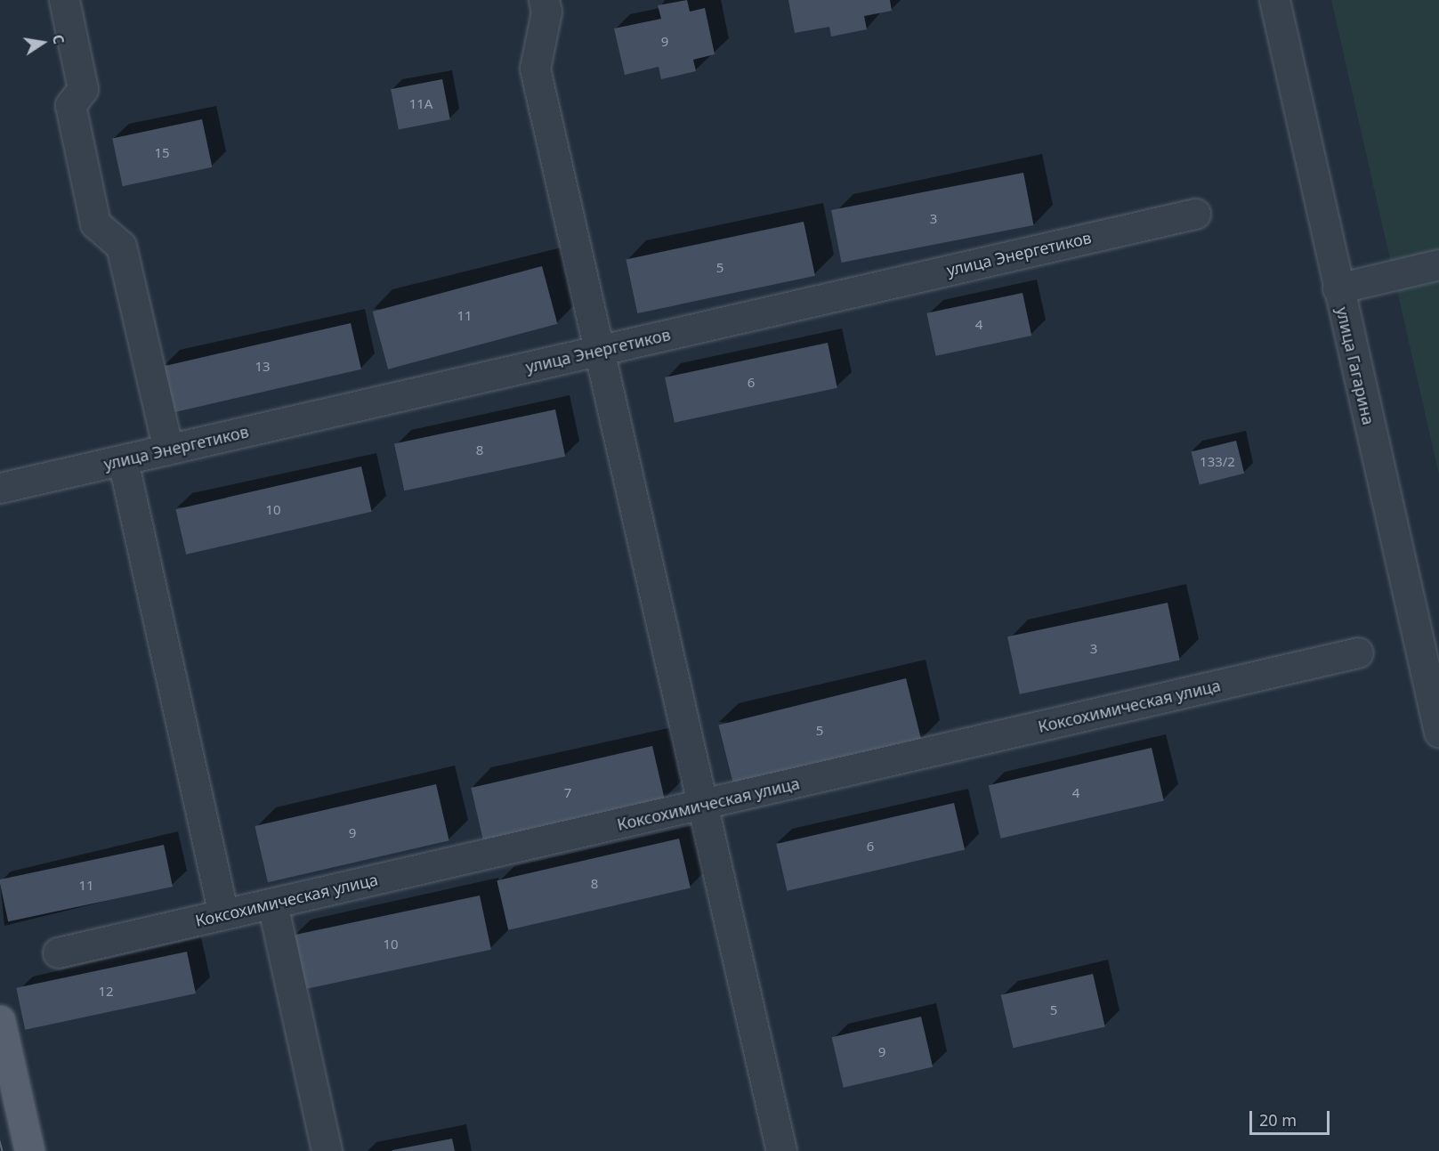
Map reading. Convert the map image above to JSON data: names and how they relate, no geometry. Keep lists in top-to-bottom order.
{
  "streets": {
    "street": ["улица Энергетиков", "улица Гагарина", "Коксохимическая улица"]
  },
  "house_numbers": [
    "9",
    "11А",
    "15",
    "3",
    "5",
    "11",
    "4",
    "13",
    "6",
    "8",
    "133/2",
    "10",
    "3",
    "5",
    "7",
    "4",
    "9",
    "6",
    "8",
    "11",
    "10",
    "12",
    "5",
    "9"
  ],
  "scale_bar": "20 m",
  "north": "right"
}
